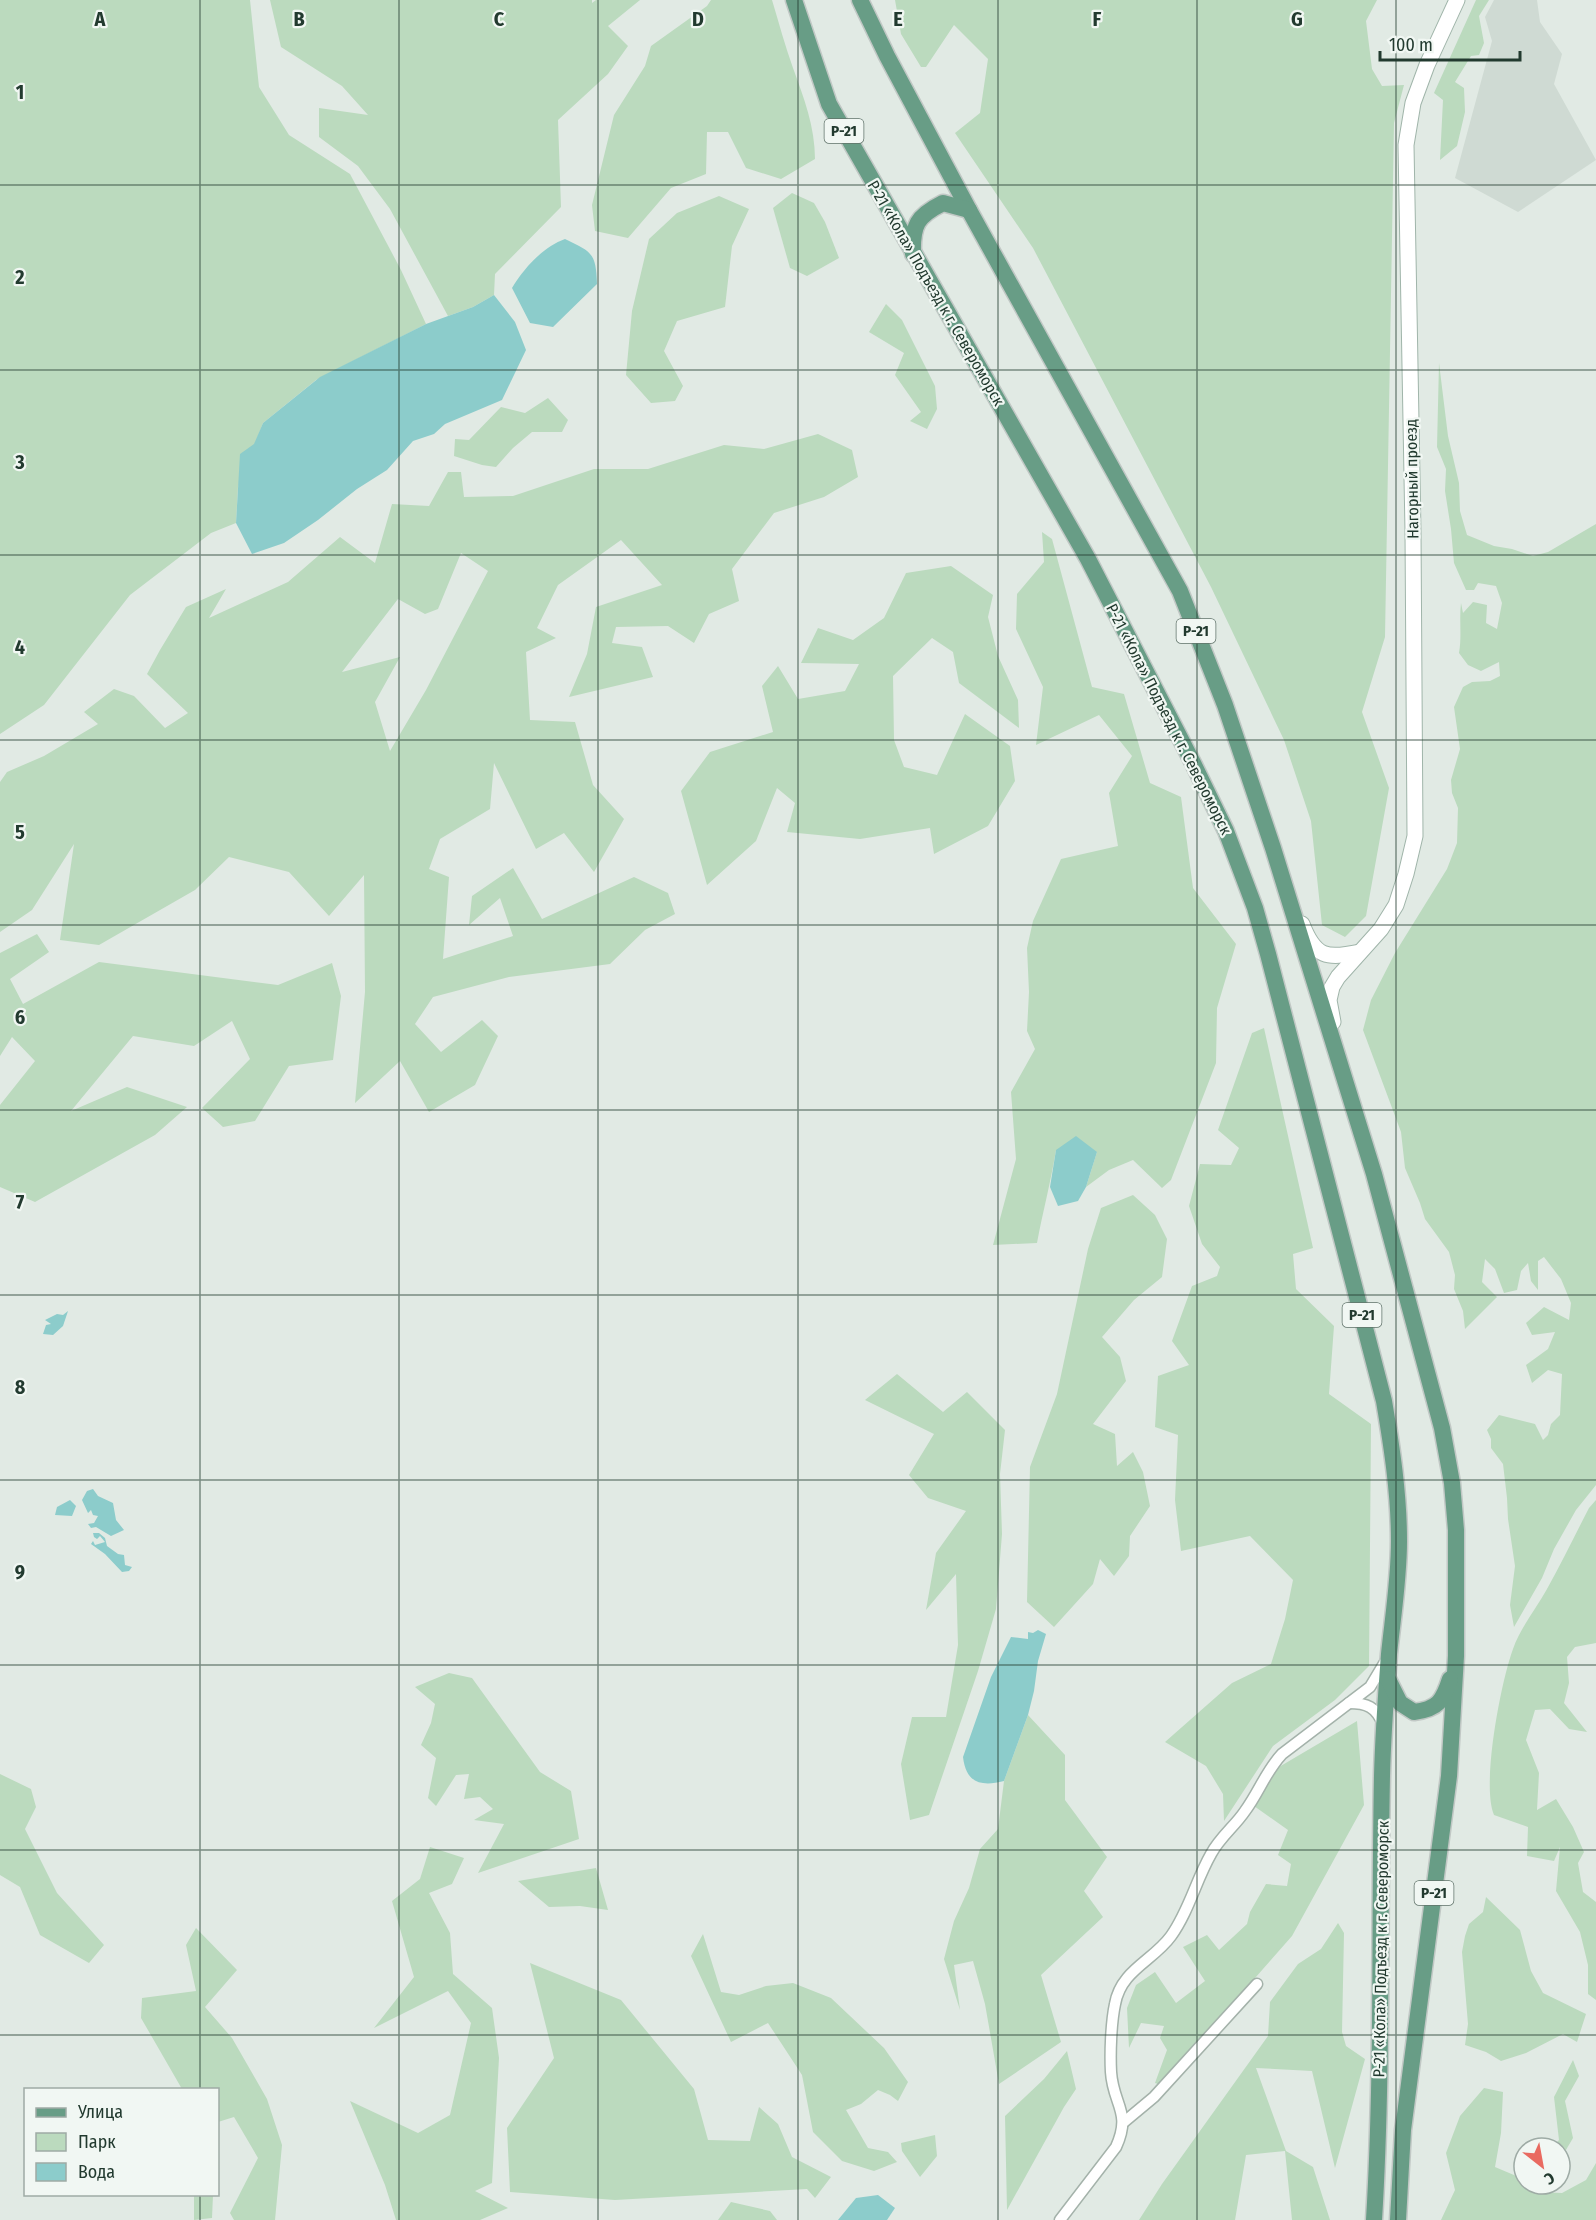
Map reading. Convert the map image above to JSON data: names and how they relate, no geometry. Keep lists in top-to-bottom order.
{
  "streets": {
    "main road": ["Р-21", "Р-21 «Кола» Подъезд к г. Североморск", "Нагорный проезд"]
  },
  "crossings": [
    ["Р-21", "Р-21 «Кола» Подъезд к г. Североморск"],
    ["Р-21", "Нагорный проезд"],
    ["Р-21 «Кола» Подъезд к г. Североморск", "Нагорный проезд"]
  ],
  "legend": ["Улица", "Парк", "Вода"],
  "scale_bar": "100 m",
  "north": "bottom right",
  "grid": {
    "columns": [
      "A",
      "B",
      "C",
      "D",
      "E",
      "F",
      "G"
    ],
    "rows": [
      "1",
      "2",
      "3",
      "4",
      "5",
      "6",
      "7",
      "8",
      "9"
    ]
  }
}
